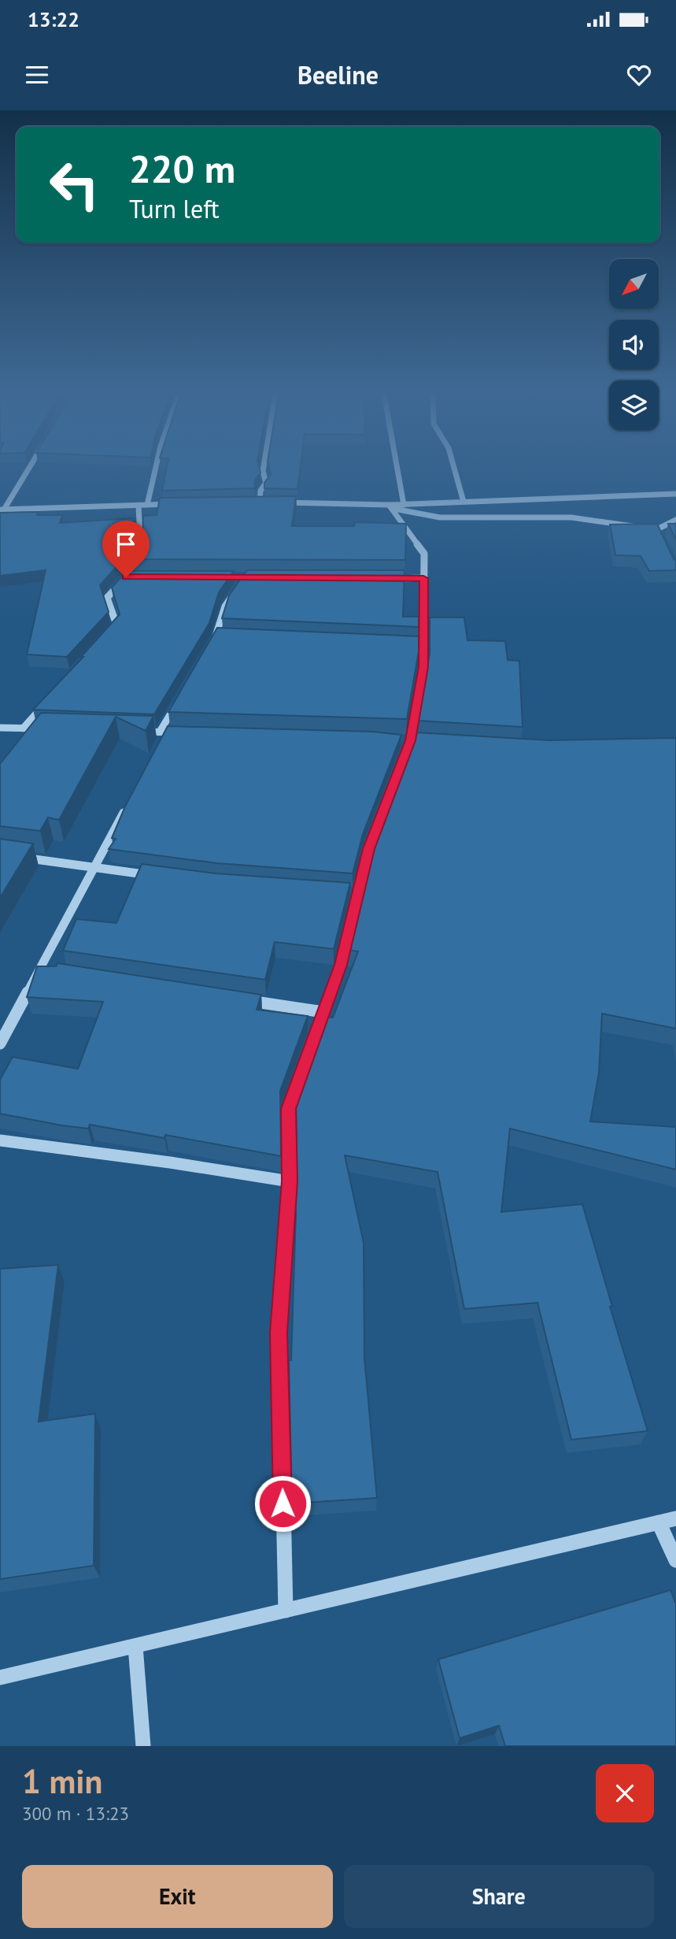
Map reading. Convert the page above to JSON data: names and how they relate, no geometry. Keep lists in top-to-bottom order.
{
  "north": "bottom left",
  "page": {
    "status": "13:22",
    "header": "Beeline",
    "turn": ["220 m", "Turn left"],
    "heading": ["1 min", "300 m · 13:23"],
    "buttons": ["Exit", "Share"]
  }
}
